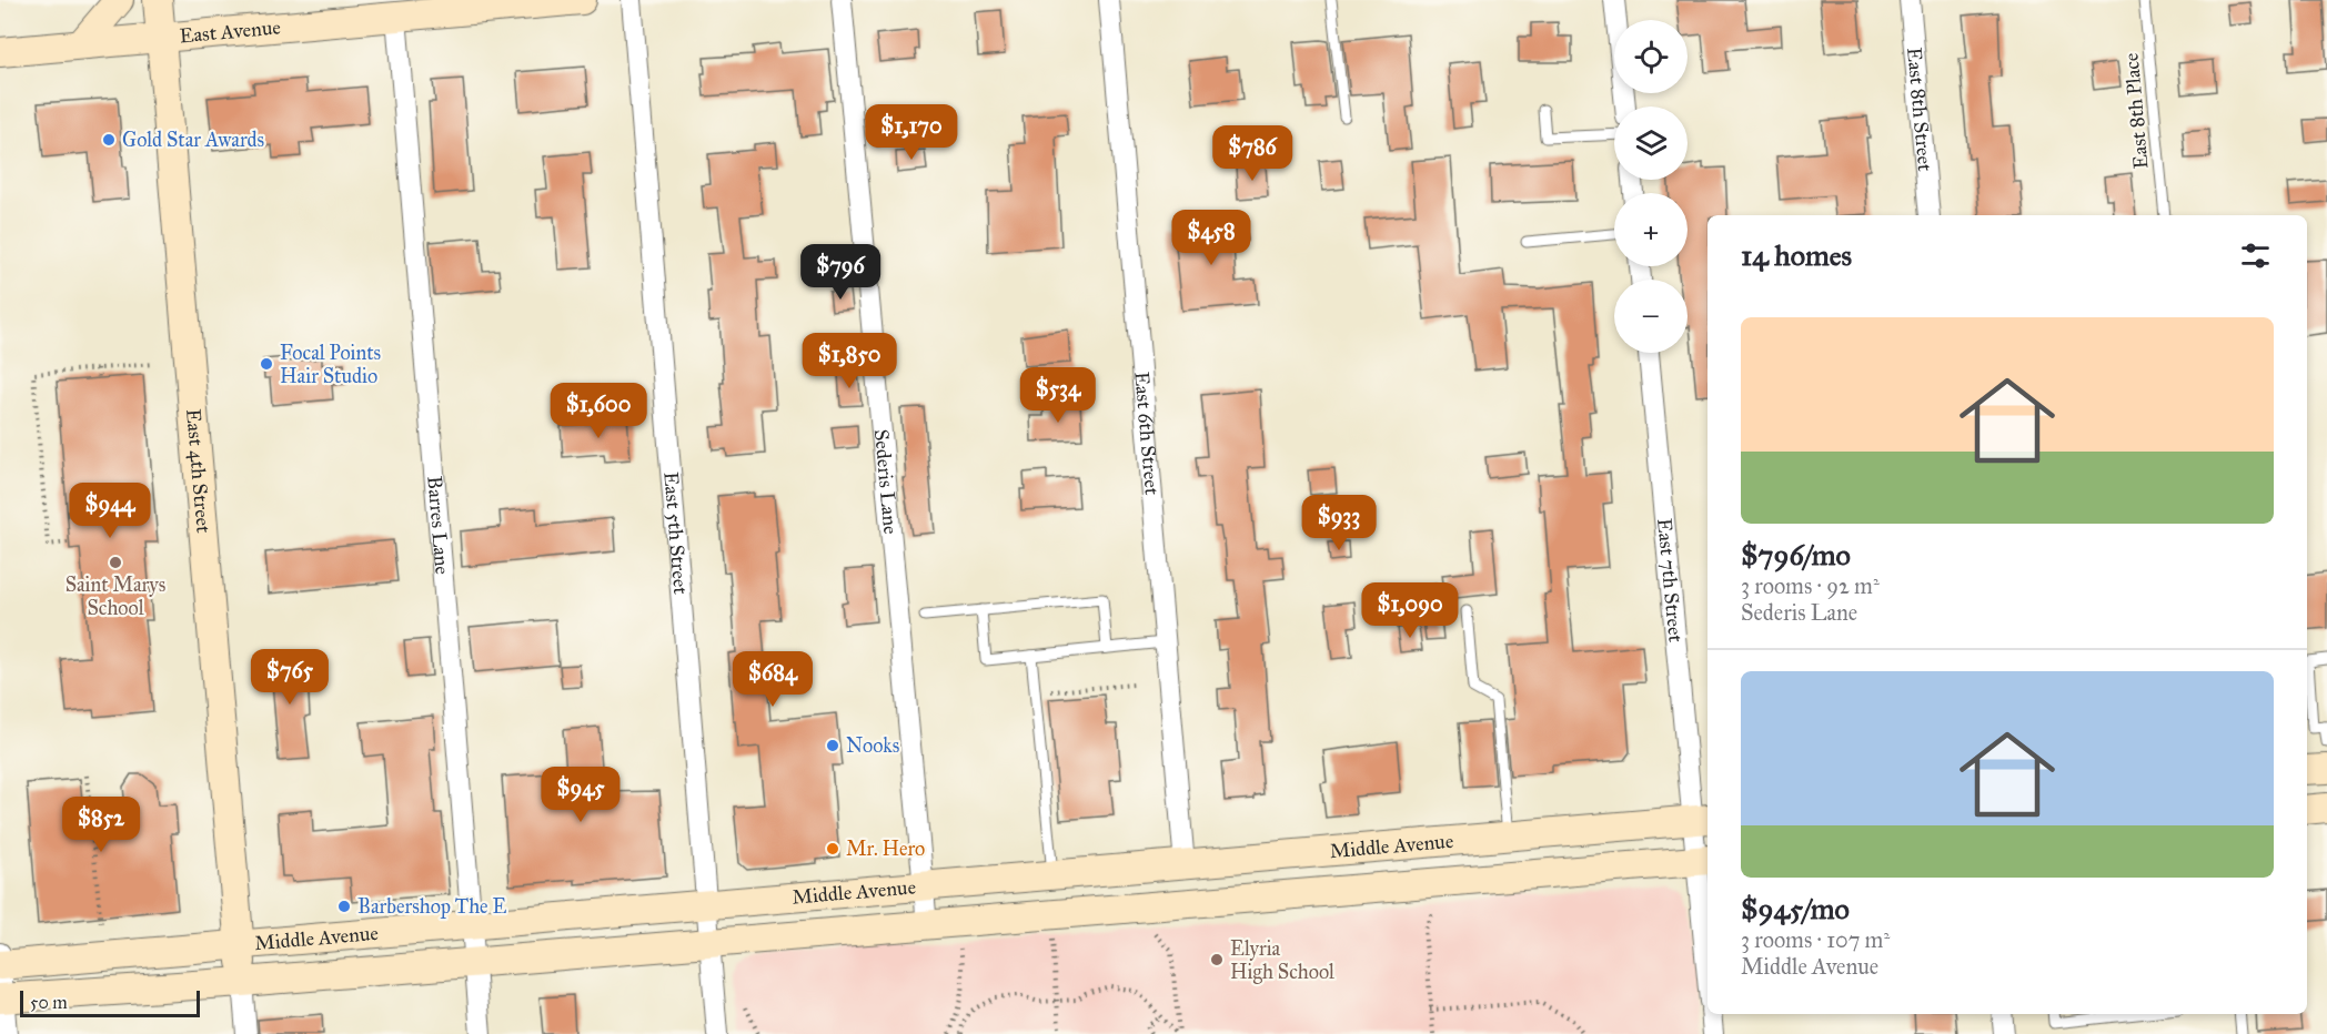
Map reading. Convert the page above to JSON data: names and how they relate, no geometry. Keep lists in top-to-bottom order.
{
  "streets": {
    "main road": ["East Avenue", "East 4th Street", "Middle Avenue"],
    "street": [
      "East 8th Street",
      "East 6th Street",
      "Sederis Lane",
      "Barres Lane",
      "East 5th Street",
      "East 7th Street"
    ],
    "lane": ["East 8th Place"]
  },
  "crossings": [
    ["East Avenue", "East 4th Street"],
    ["East Avenue", "Barres Lane"],
    ["East 6th Street", "Middle Avenue"],
    ["East 4th Street", "Middle Avenue"],
    ["Sederis Lane", "Middle Avenue"],
    ["Barres Lane", "Middle Avenue"],
    ["East 5th Street", "Middle Avenue"],
    ["East 7th Street", "Middle Avenue"]
  ],
  "places": [
    "Gold Star Awards",
    "Focal Points Hair Studio",
    "Saint Marys School",
    "Nooks",
    "Mr. Hero",
    "Barbershop The E",
    "Elyria High School"
  ],
  "scale_bar": "50 m",
  "page": {
    "map_buttons": ["+", "−"],
    "price": [
      "$1,170",
      "$786",
      "$458",
      "$796",
      "$1,850",
      "$534",
      "$1,600",
      "$944",
      "$933",
      "$1,090",
      "$765",
      "$684",
      "$945",
      "$852"
    ],
    "heading": "14 homes",
    "list": [
      {
        "name": "$796/mo",
        "note": "3 rooms · 92 m² · Sederis Lane"
      },
      {
        "name": "$945/mo",
        "note": "3 rooms · 107 m² · Middle Avenue"
      }
    ],
    "scale": "50 m"
  }
}
